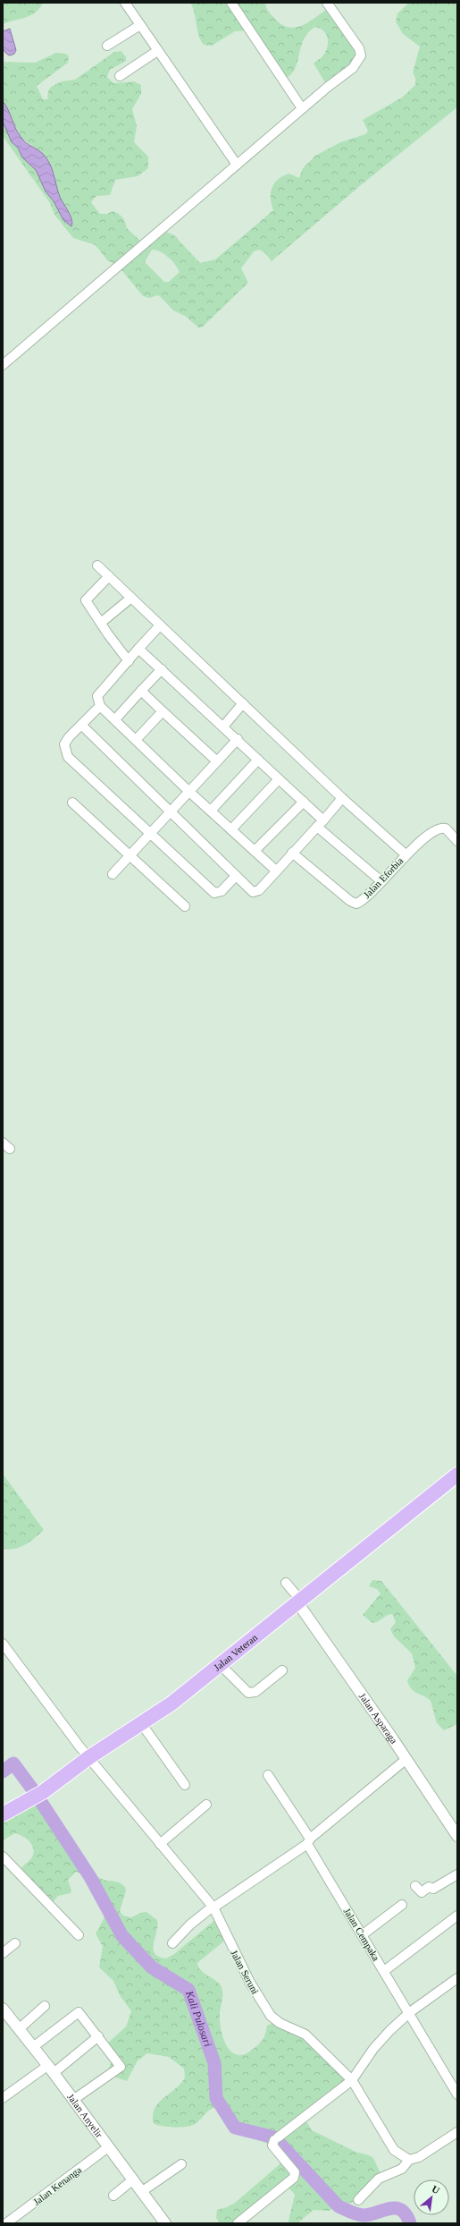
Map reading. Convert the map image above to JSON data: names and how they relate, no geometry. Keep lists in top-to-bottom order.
{
  "streets": {
    "main road": ["Jalan Veteran"],
    "street": [
      "Jalan Eforbia",
      "Jalan Asparaga",
      "Jalan Cempaka",
      "Jalan Seruni",
      "Jalan Anyelir",
      "Jalan Kenanga"
    ]
  },
  "crossings": [
    ["Jalan Veteran", "Jalan Asparaga"],
    ["Jalan Veteran", "Jalan Seruni"],
    ["Jalan Anyelir", "Jalan Kenanga"]
  ],
  "water": ["Kali Pulosari"],
  "north": "top right"
}
